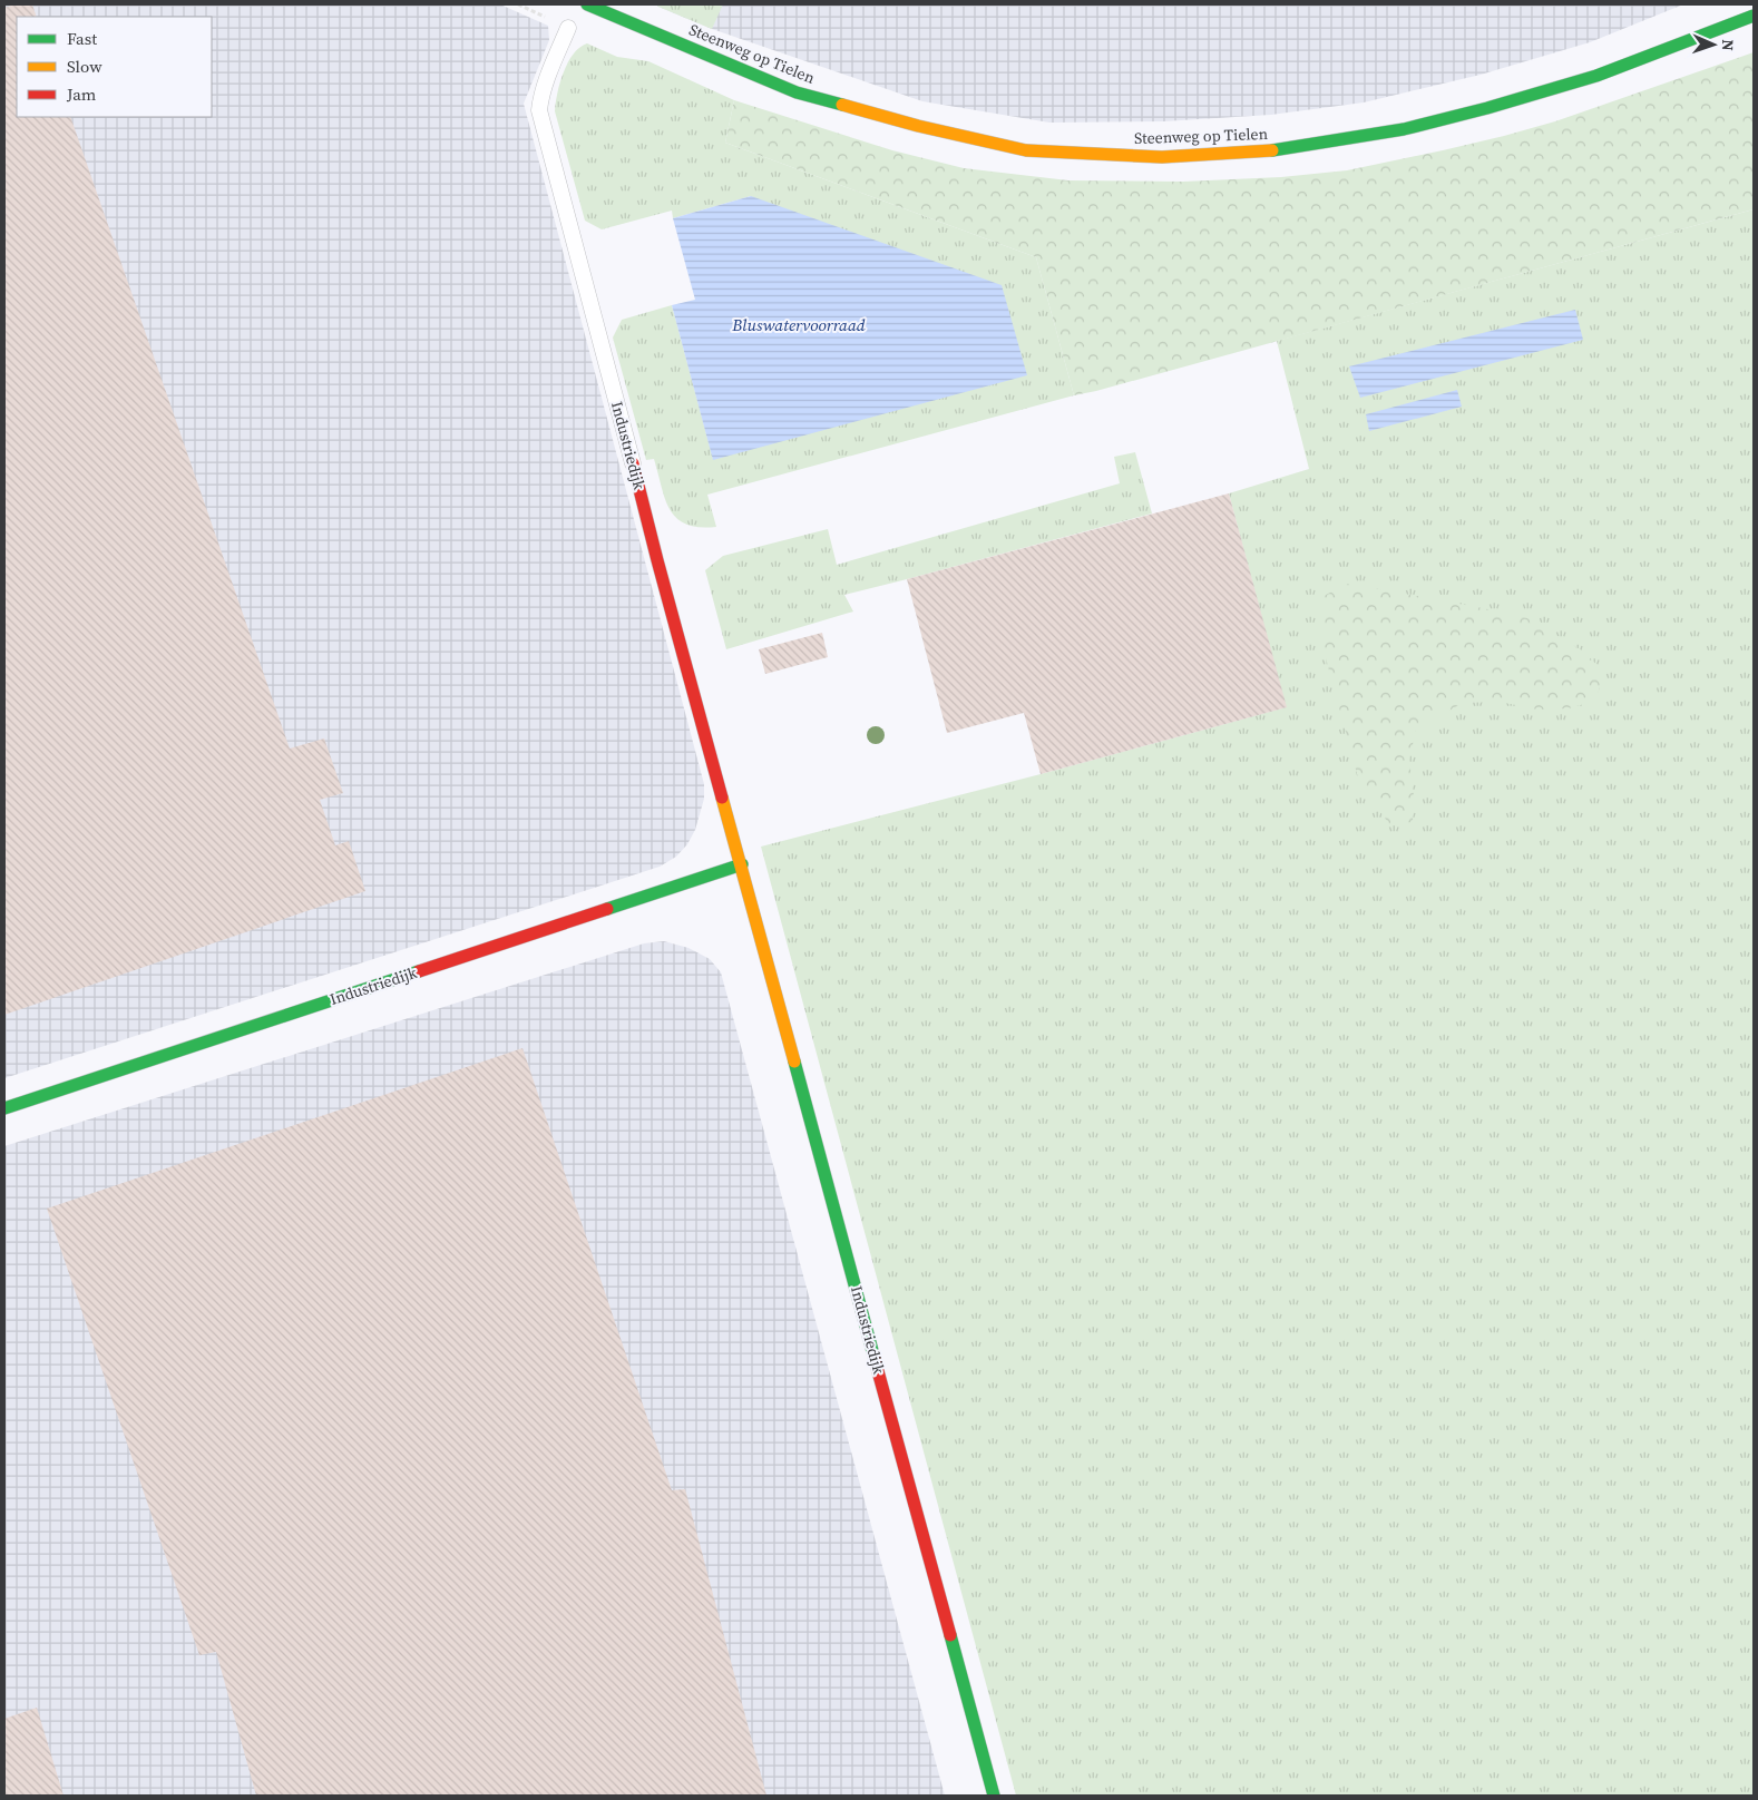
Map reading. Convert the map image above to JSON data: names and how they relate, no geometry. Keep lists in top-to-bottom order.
{
  "streets": {
    "street": ["Steenweg op Tielen", "Industriedijk"]
  },
  "water": ["Bluswatervoorraad"],
  "legend": ["Fast", "Slow", "Jam"],
  "north": "right"
}
